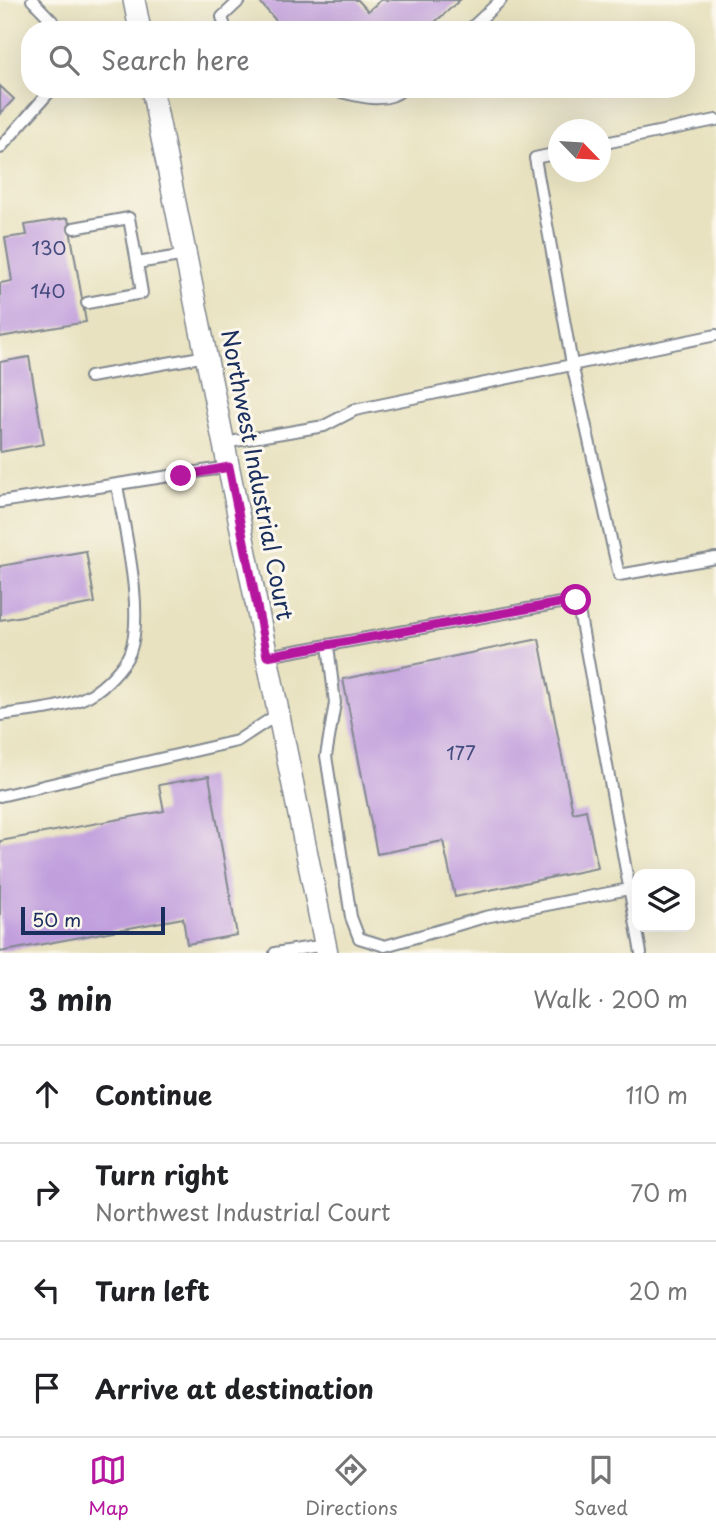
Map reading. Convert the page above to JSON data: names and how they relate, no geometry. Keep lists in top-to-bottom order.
{
  "streets": {
    "street": ["Northwest Industrial Court"]
  },
  "house_numbers": ["130", "140", "177"],
  "scale_bar": "50 m",
  "north": "bottom right",
  "page": {
    "search": "Search here",
    "scale": "50 m",
    "heading": ["3 min", "Walk · 200 m"],
    "list": [
      ["Continue", "110 m"],
      ["Turn right", "Northwest Industrial Court", "70 m"],
      ["Turn left", "20 m"],
      "Arrive at destination"
    ],
    "nav": ["Map", "Directions", "Saved"]
  }
}
